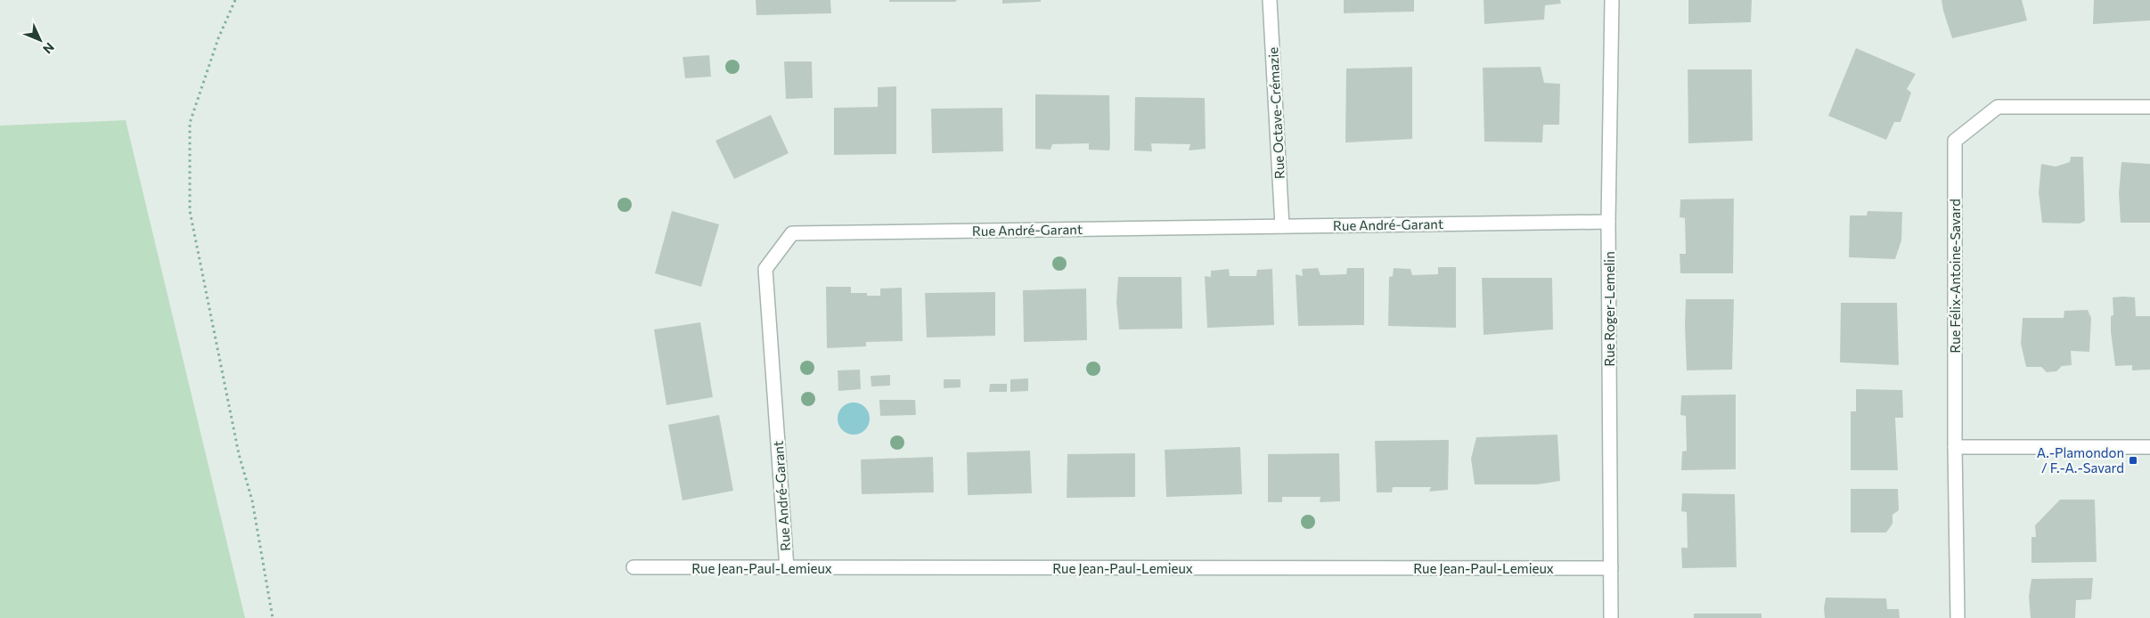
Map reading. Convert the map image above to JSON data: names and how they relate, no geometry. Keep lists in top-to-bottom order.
{
  "streets": {
    "street": [
      "Rue Octave-Crémazie",
      "Rue André-Garant",
      "Rue Félix-Antoine-Savard",
      "Rue Roger-Lemelin",
      "Rue Jean-Paul-Lemieux"
    ]
  },
  "crossings": [
    ["Rue Octave-Crémazie", "Rue André-Garant"],
    ["Rue André-Garant", "Rue Roger-Lemelin"],
    ["Rue André-Garant", "Rue Jean-Paul-Lemieux"],
    ["Rue Roger-Lemelin", "Rue Jean-Paul-Lemieux"]
  ],
  "places": {
    "transit": ["A.-Plamondon / F.-A.-Savard"]
  },
  "north": "bottom right"
}
